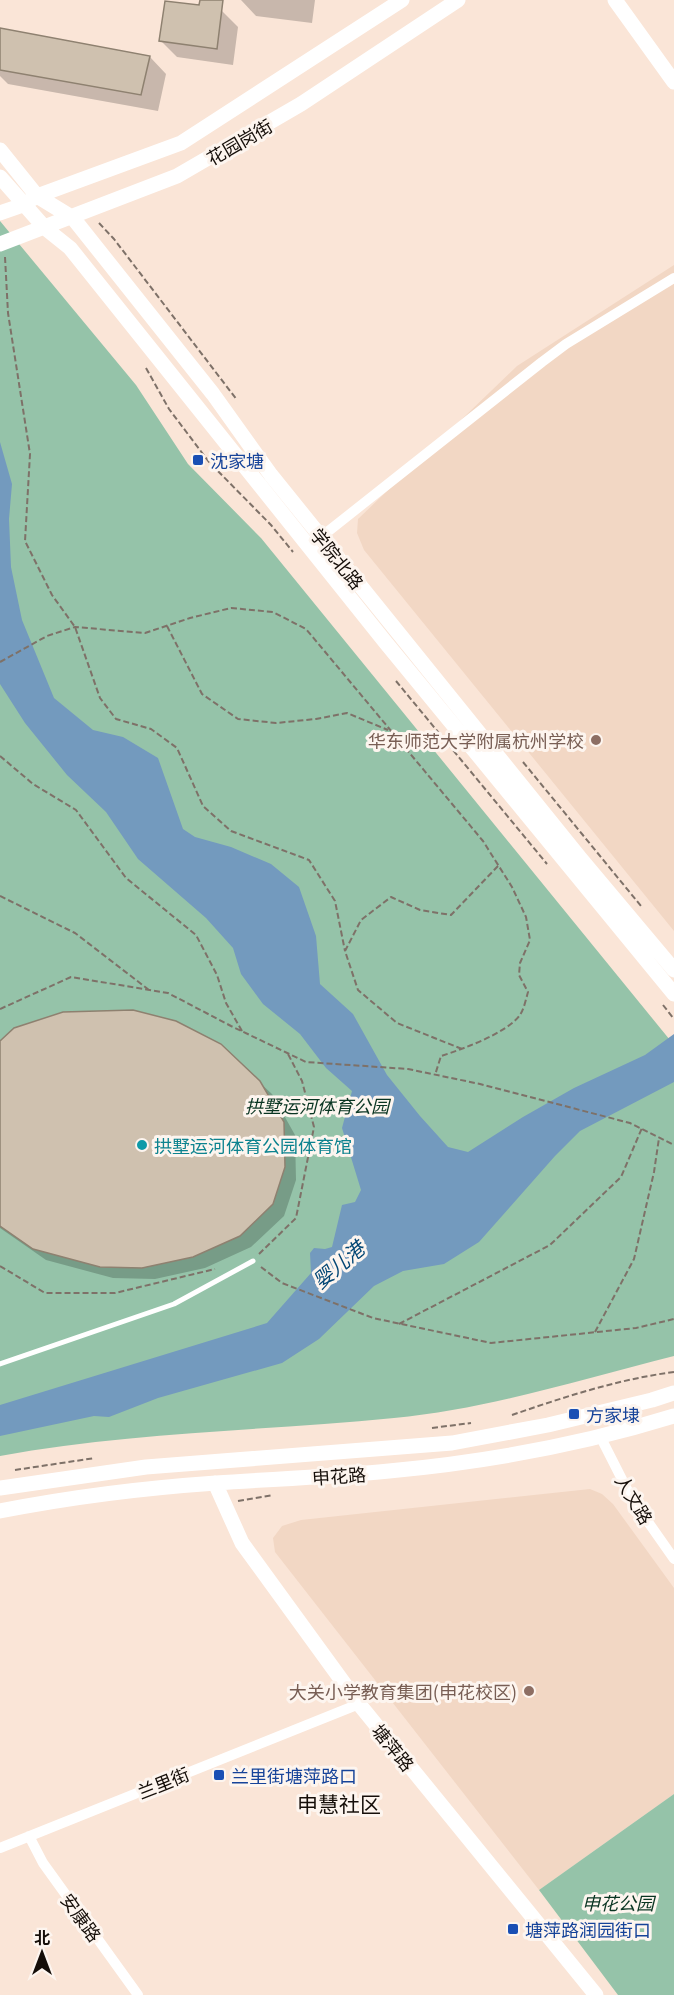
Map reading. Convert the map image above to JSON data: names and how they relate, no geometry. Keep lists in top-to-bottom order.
{
  "streets": {
    "main road": [
      "花园岗街",
      "学院北路",
      "申花路",
      "塘萍路"
    ],
    "street": ["人文路", "兰里街", "安康路"]
  },
  "crossings": [
    ["花园岗街", "学院北路"],
    ["申花路", "人文路"],
    ["申花路", "塘萍路"],
    ["塘萍路", "兰里街"],
    ["兰里街", "安康路"]
  ],
  "districts": ["申慧社区"],
  "water": ["婴儿港"],
  "parks": ["拱墅运河体育公园", "申花公园"],
  "places": {
    "transit": [
      "沈家塘",
      "方家埭",
      "兰里街塘萍路口",
      "塘萍路润园街口"
    ],
    "other": ["华东师范大学附属杭州学校", "拱墅运河体育公园体育馆", "大关小学教育集团(申花校区)"]
  },
  "north": "top"
}
